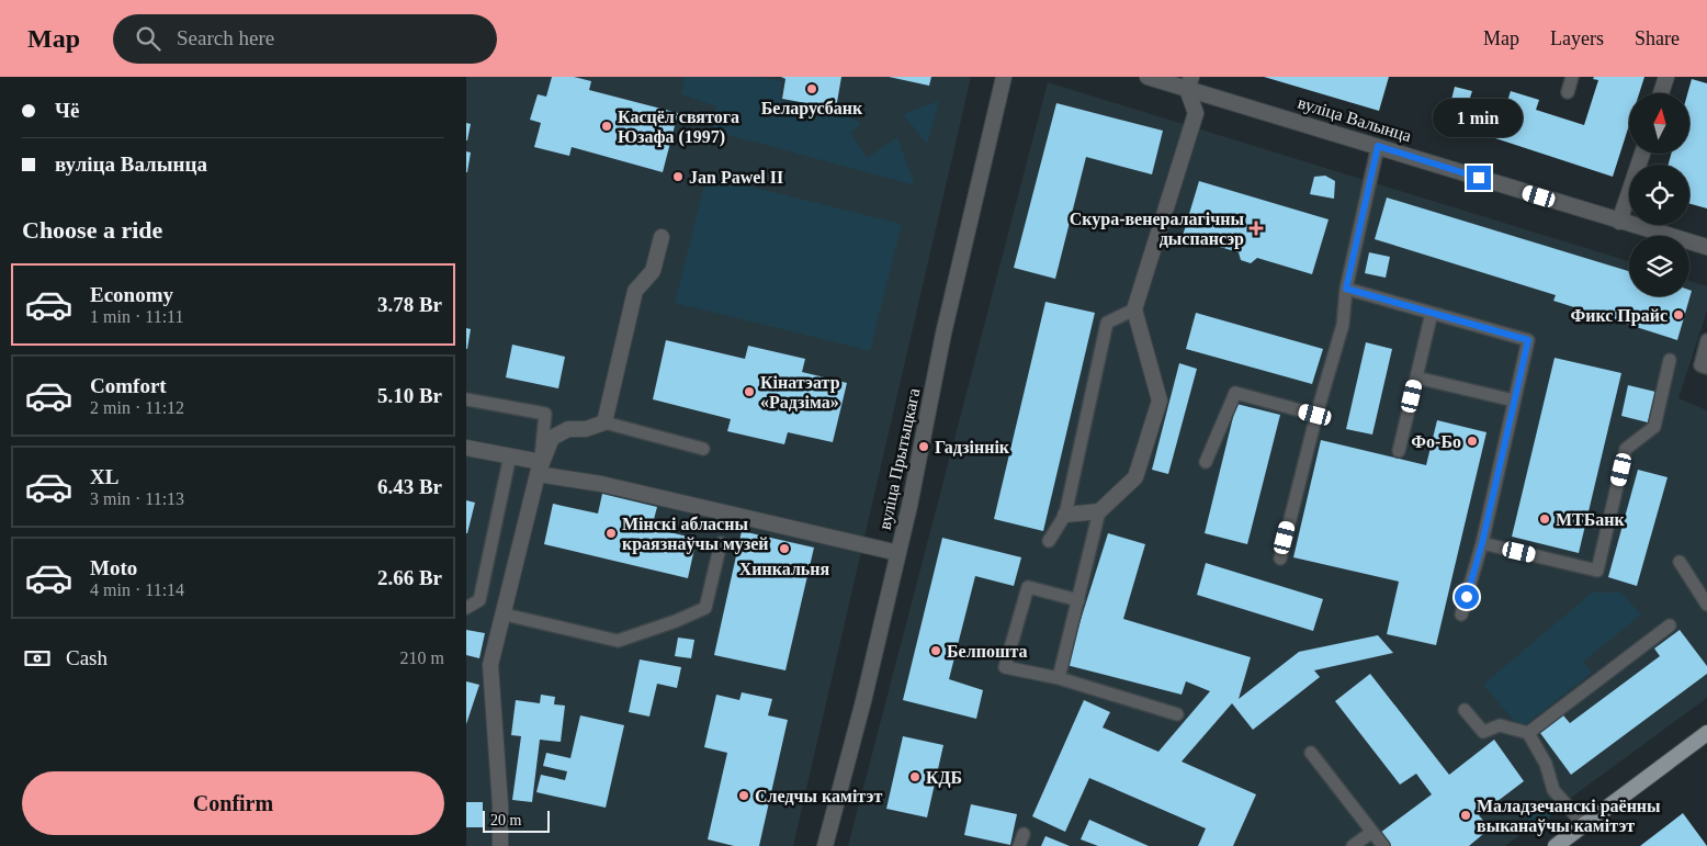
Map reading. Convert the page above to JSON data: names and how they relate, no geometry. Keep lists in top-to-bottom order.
{
  "streets": {
    "street": ["вуліца Валынца", "вуліца Прытыцкага"]
  },
  "places": {
    "other": [
      "Беларусбанк",
      "Касцёл святога Юзафа (1997)",
      "Jan Pawel II",
      "Фикс Прайс",
      "Кінатэатр «Радзіма»",
      "Фо-Бо",
      "Гадзіннік",
      "МТБанк",
      "Мінскі абласны краязнаўчы музей",
      "Хинкальня",
      "Белпошта",
      "КДБ",
      "Следчы камітэт",
      "Маладзечанскі раённы выканаўчы камітэт"
    ],
    "health": ["Скура-венералагічны дыспансэр"]
  },
  "scale_bar": "20 m",
  "north": "top",
  "page": {
    "header": "Map",
    "search": "Search here",
    "nav": ["Map", "Layers", "Share"],
    "banner": ["Чё", "вуліца Валынца"],
    "bubble": "1 min",
    "heading": "Choose a ride",
    "list": [
      {
        "name": "Economy",
        "note": "1 min · 11:11",
        "value": "3.78 Br"
      },
      {
        "name": "Comfort",
        "note": "2 min · 11:12",
        "value": "5.10 Br"
      },
      {
        "name": "XL",
        "note": "3 min · 11:13",
        "value": "6.43 Br"
      },
      {
        "name": "Moto",
        "note": "4 min · 11:14",
        "value": "2.66 Br"
      }
    ],
    "pay": ["Cash", "210 m"],
    "buttons": "Confirm",
    "scale": "20 m"
  }
}
